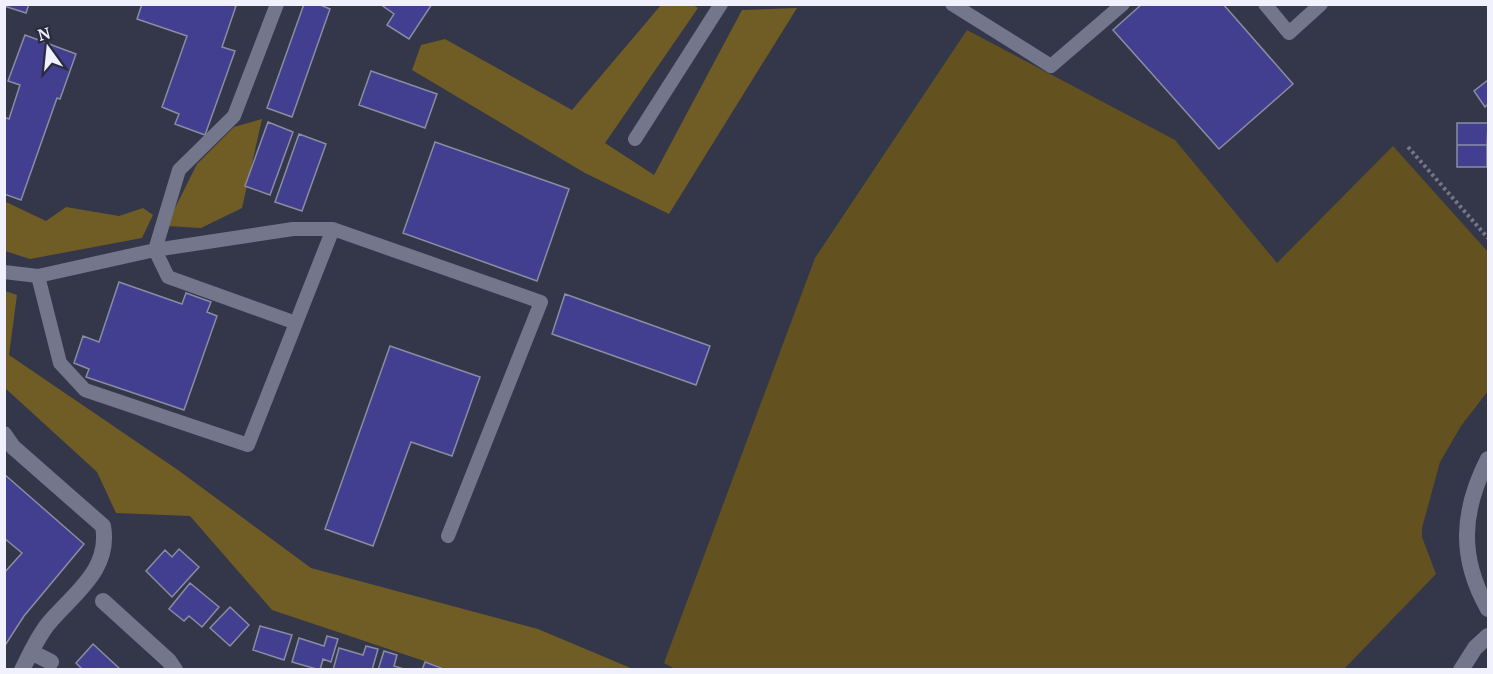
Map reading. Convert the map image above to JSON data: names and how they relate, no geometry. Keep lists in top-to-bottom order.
{
  "north": "top"
}
